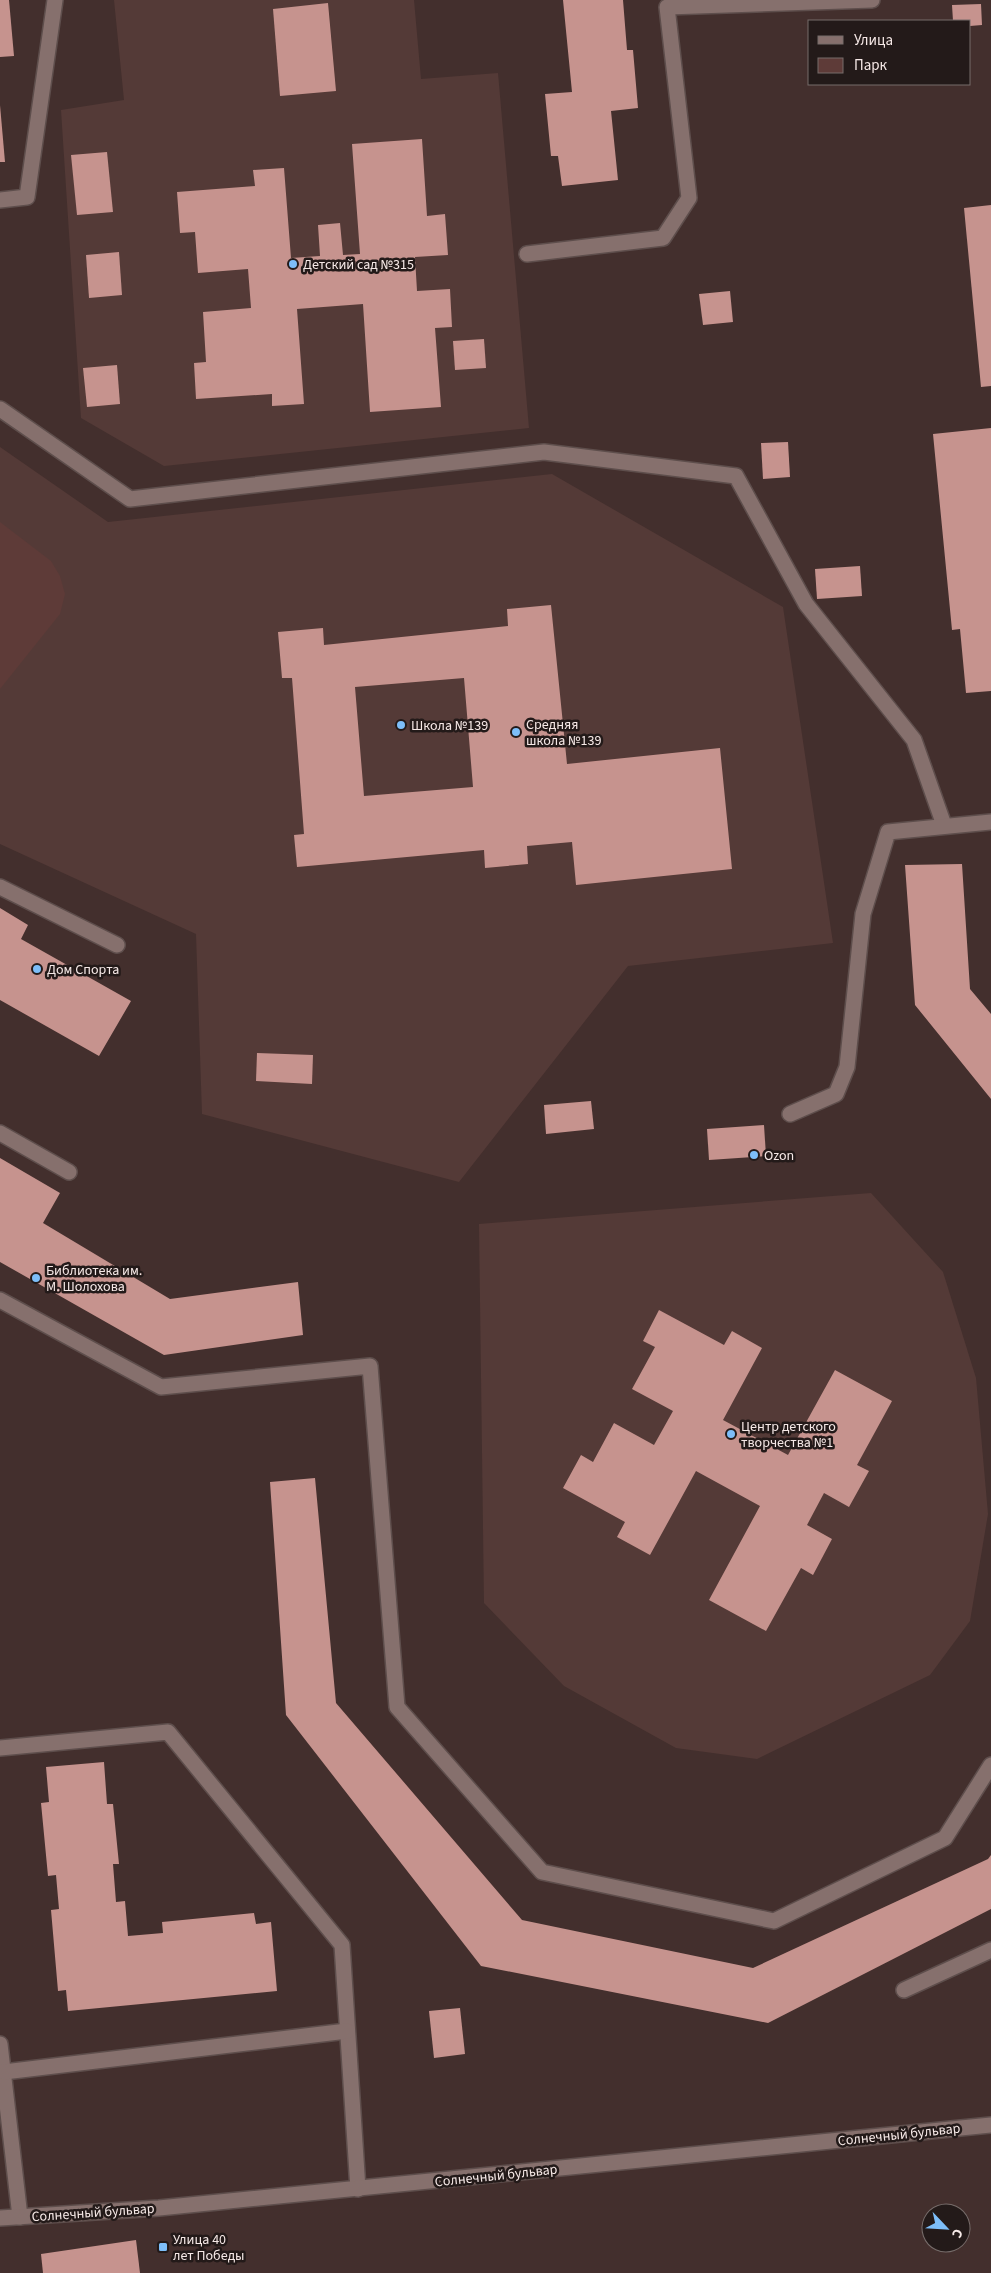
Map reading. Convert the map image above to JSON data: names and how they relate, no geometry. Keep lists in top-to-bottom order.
{
  "streets": {
    "main road": ["Солнечный бульвар"]
  },
  "places": {
    "other": [
      "Детский сад №315",
      "Школа №139",
      "Средняя школа №139",
      "Дом Спорта",
      "Ozon",
      "Библиотека им. М. Шолохова",
      "Центр детского творчества №1"
    ],
    "transit": ["Улица 40 лет Победы"]
  },
  "legend": ["Улица", "Парк"],
  "north": "bottom right"
}
